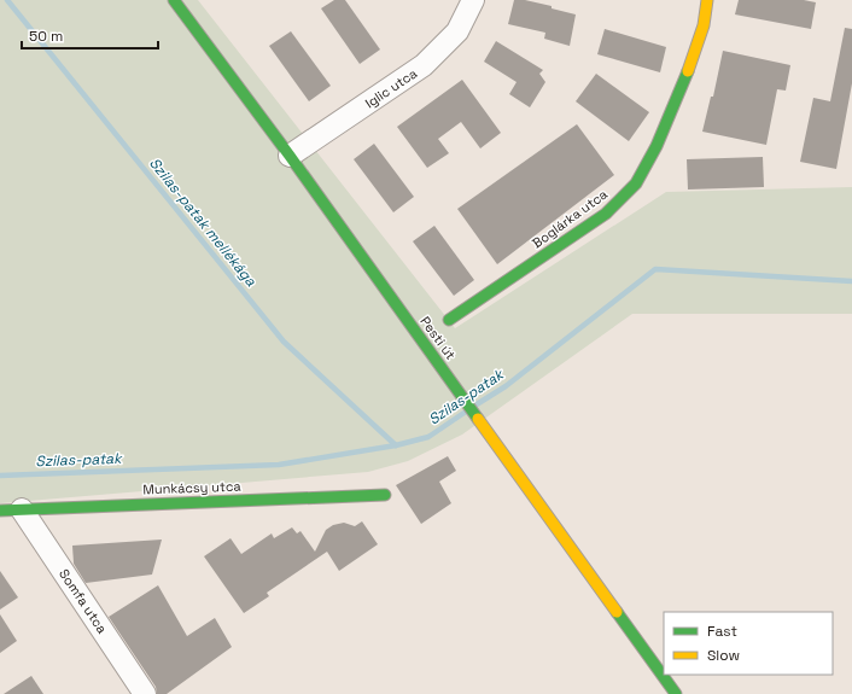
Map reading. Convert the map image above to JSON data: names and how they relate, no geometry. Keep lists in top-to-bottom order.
{
  "streets": {
    "main road": ["Boglárka utca", "Pesti út", "Munkácsy utca"],
    "street": ["Iglic utca", "Somfa utca"]
  },
  "crossings": [
    ["Iglic utca", "Pesti út"],
    ["Munkácsy utca", "Somfa utca"]
  ],
  "water": ["Szilas-patak mellékága", "Szilas-patak"],
  "legend": ["Fast", "Slow"],
  "scale_bar": "50 m"
}
